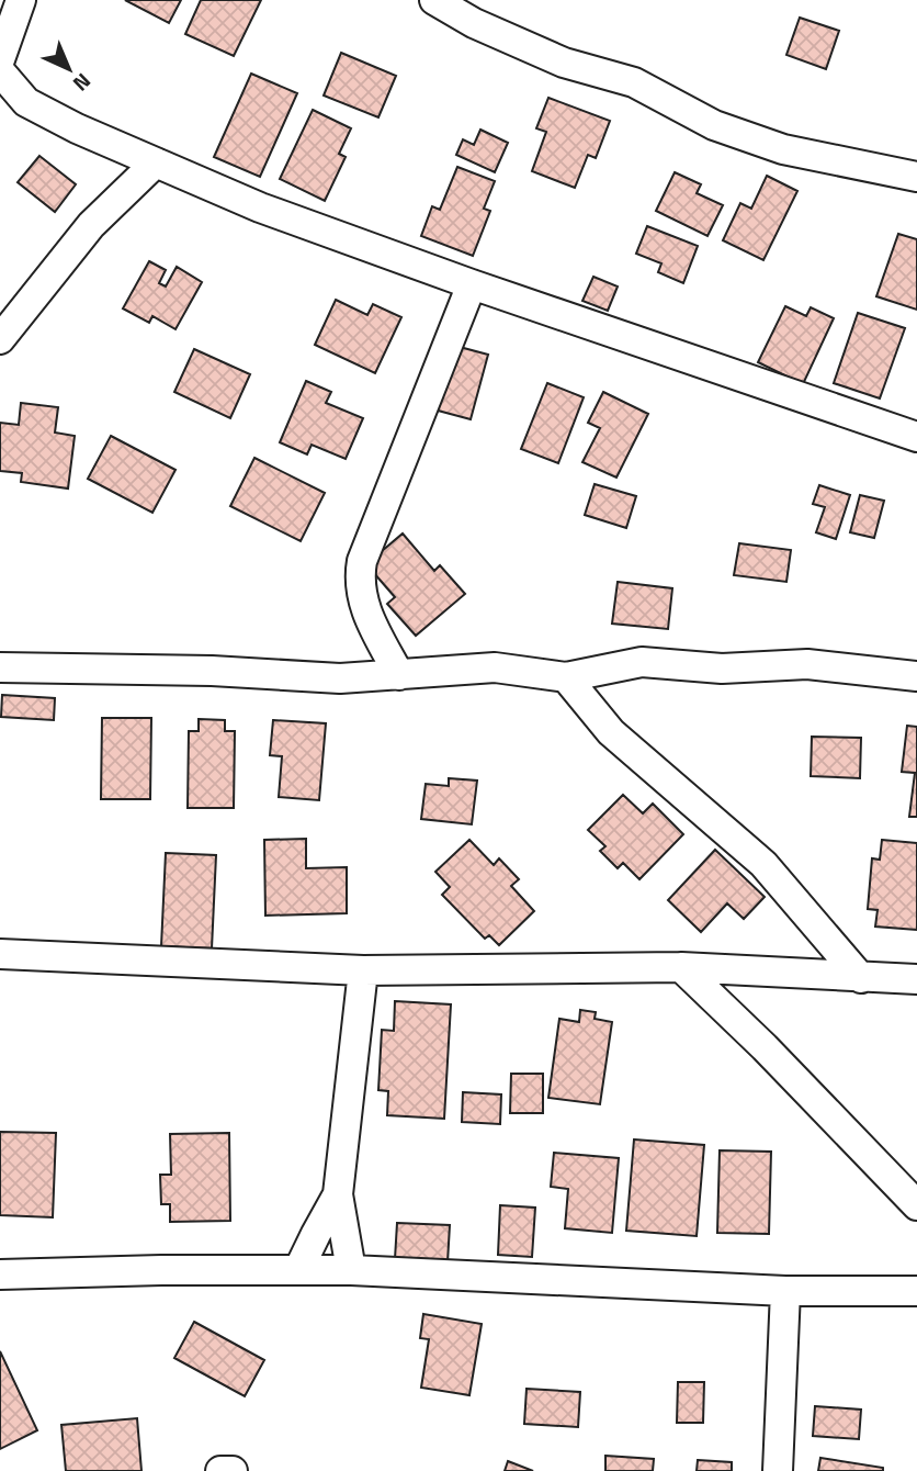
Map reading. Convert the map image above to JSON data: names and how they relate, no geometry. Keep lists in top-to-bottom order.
{
  "north": "bottom right"
}
